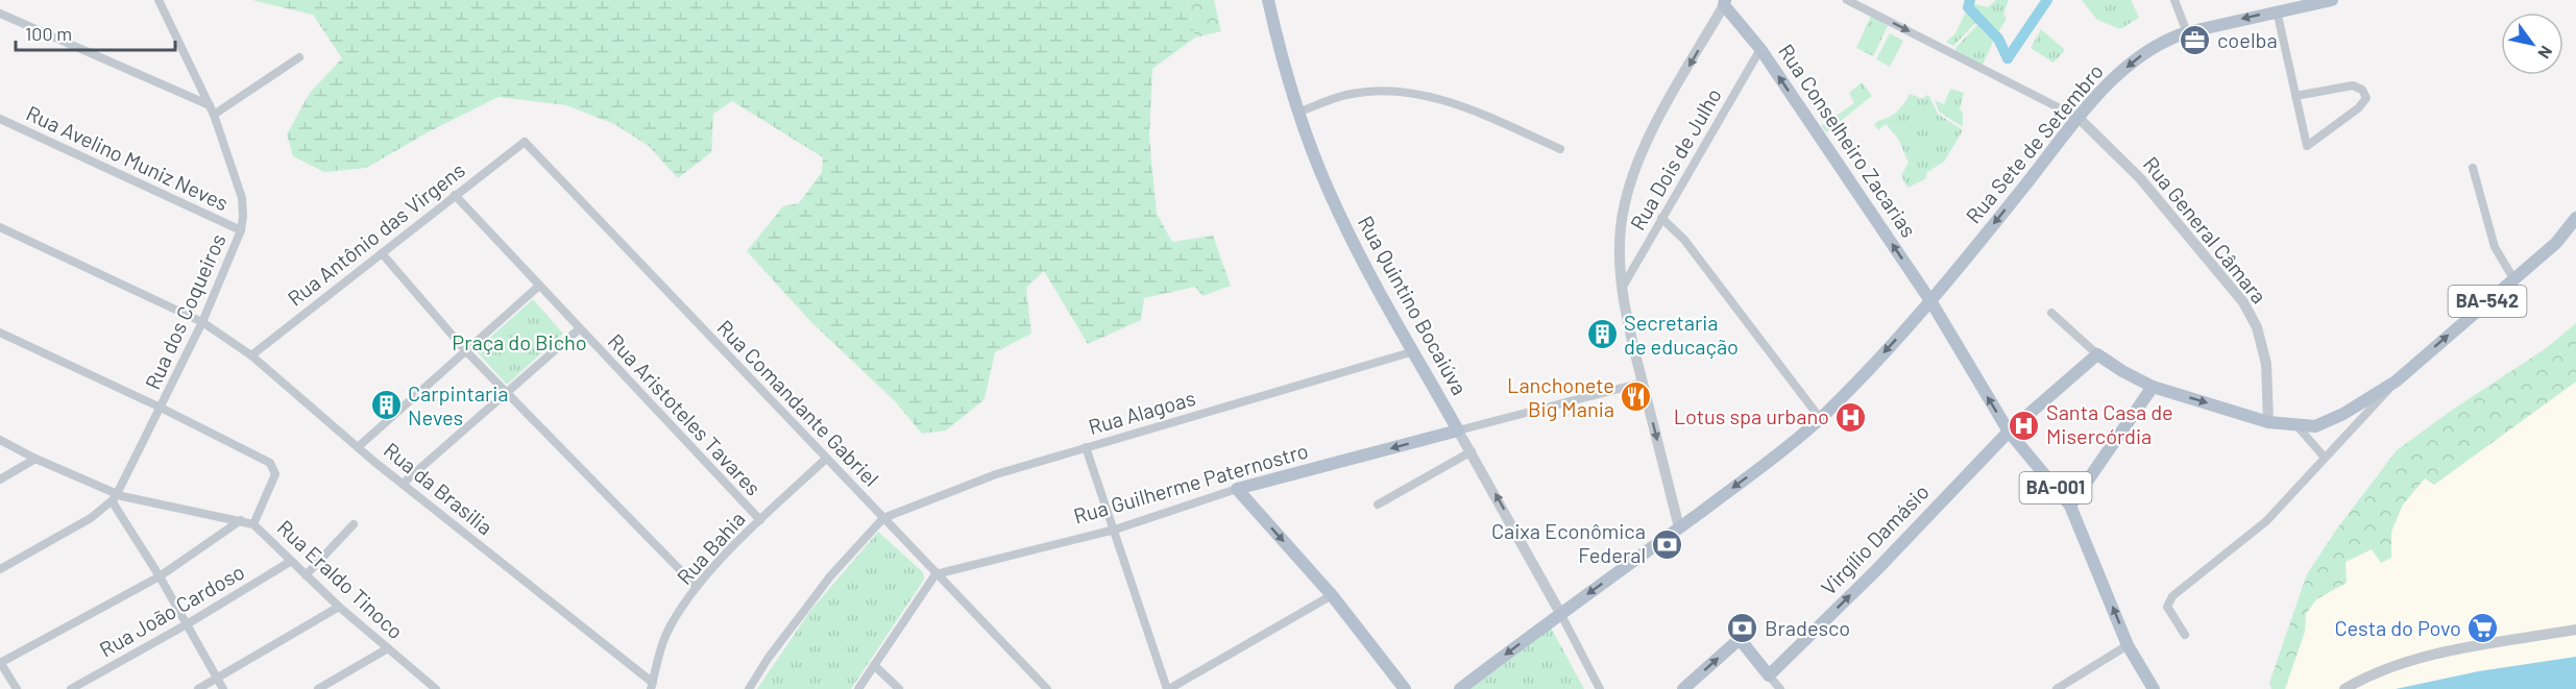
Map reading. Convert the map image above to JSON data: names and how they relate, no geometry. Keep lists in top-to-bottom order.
{
  "streets": {
    "main road": [
      "Rua Conselheiro Zacarias",
      "Rua Sete de Setembro",
      "BA-542",
      "Rua Quintino Bocaiúva",
      "Rua Guilherme Paternostro",
      "BA-001",
      "Virgílio Damásio"
    ],
    "street": [
      "Rua Avelino Muniz Neves",
      "Rua Dois de Julho",
      "Rua General Câmara",
      "Rua Antônio das Virgens",
      "Rua dos Coqueiros",
      "Rua Comandante Gabriel",
      "Rua Alagoas",
      "Rua Aristoteles Tavares",
      "Rua da Brasilia",
      "Rua Bahia",
      "Rua Eraldo Tinoco",
      "Rua João Cardoso"
    ]
  },
  "crossings": [
    ["Rua Conselheiro Zacarias", "Rua Sete de Setembro"],
    ["Rua Conselheiro Zacarias", "Rua Dois de Julho"],
    ["Rua Conselheiro Zacarias", "BA-001"],
    ["Rua Sete de Setembro", "Rua General Câmara"],
    ["Rua Sete de Setembro", "Rua Quintino Bocaiúva"],
    ["Rua Sete de Setembro", "BA-001"],
    ["Rua Avelino Muniz Neves", "Rua dos Coqueiros"],
    ["Rua General Câmara", "BA-542"],
    ["Rua Antônio das Virgens", "Rua Comandante Gabriel"],
    ["Rua Antônio das Virgens", "Rua Aristoteles Tavares"],
    ["Rua Antônio das Virgens", "Rua da Brasilia"],
    ["Rua Quintino Bocaiúva", "Rua Alagoas"],
    ["Rua Quintino Bocaiúva", "Rua Guilherme Paternostro"],
    ["Rua dos Coqueiros", "Rua da Brasilia"],
    ["Rua dos Coqueiros", "Rua Eraldo Tinoco"],
    ["Rua Comandante Gabriel", "Rua Alagoas"],
    ["Rua Comandante Gabriel", "Rua Guilherme Paternostro"],
    ["Rua Comandante Gabriel", "Rua Bahia"],
    ["Rua Aristoteles Tavares", "Rua Bahia"],
    ["BA-001", "Virgílio Damásio"],
    ["Rua da Brasilia", "Rua Bahia"],
    ["Rua Eraldo Tinoco", "Rua João Cardoso"]
  ],
  "one_way": [
    "Rua Conselheiro Zacarias",
    "Rua Sete de Setembro",
    "Rua Guilherme Paternostro",
    "Virgílio Damásio"
  ],
  "parks": ["Praça do Bicho"],
  "places": {
    "office": ["coelba"],
    "building": ["Secretaria de educação", "Carpintaria Neves"],
    "restaurant": ["Lanchonete Big Mania"],
    "hospital": ["Lotus spa urbano", "Santa Casa de Misercórdia"],
    "bank": ["Caixa Econômica Federal", "Bradesco"],
    "supermarket": ["Cesta do Povo"]
  },
  "scale_bar": "100 m",
  "north": "bottom right"
}
